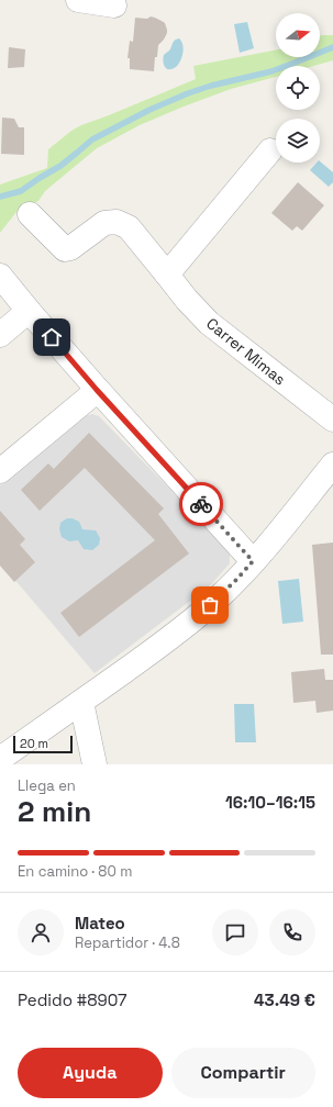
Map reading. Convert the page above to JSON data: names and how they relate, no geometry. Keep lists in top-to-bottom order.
{
  "streets": {
    "street": ["Carrer Mimas"]
  },
  "scale_bar": "20 m",
  "north": "right",
  "page": {
    "scale": "20 m",
    "heading": ["2 min", "Llega en", "16:10–16:15"],
    "panel": [
      "Mateo",
      "Repartidor · 4.8",
      "Pedido #8907",
      "43.49 €"
    ],
    "bar": "En camino · 80 m",
    "buttons": ["Ayuda", "Compartir"]
  }
}
